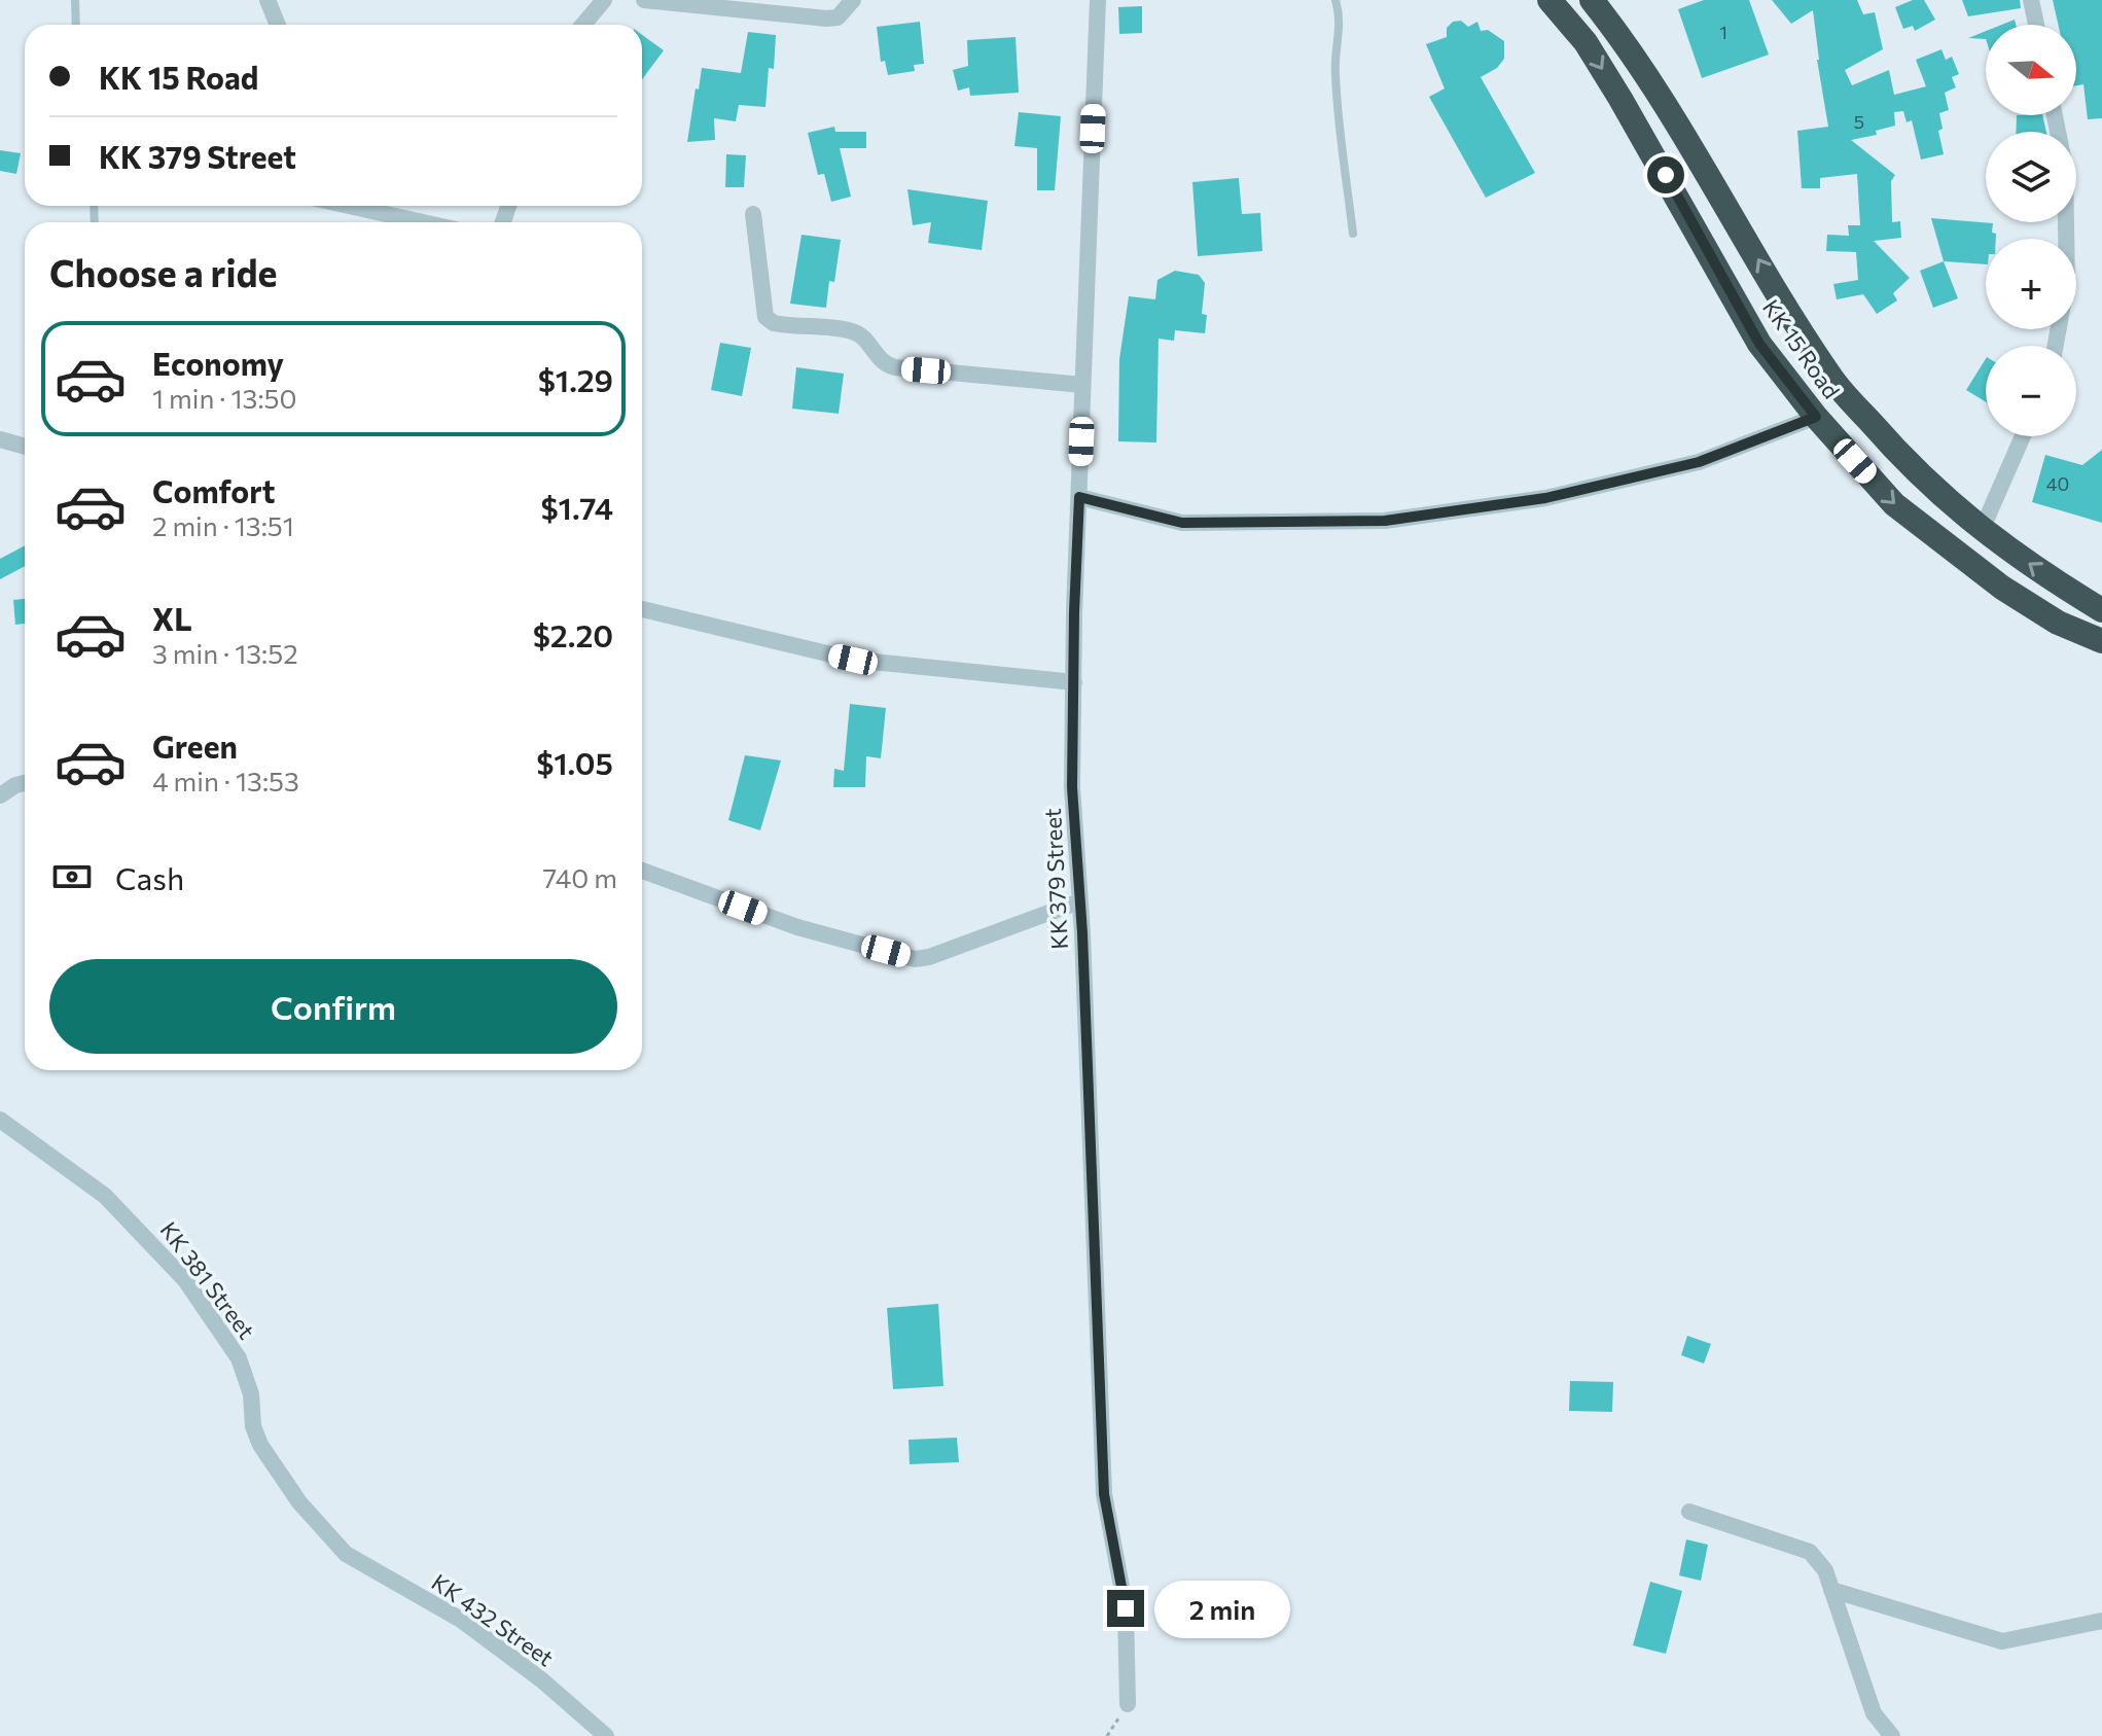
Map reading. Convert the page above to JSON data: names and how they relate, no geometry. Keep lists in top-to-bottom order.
{
  "streets": {
    "highway": ["KK 15 Road"],
    "street": ["KK 379 Street", "KK 381 Street", "KK 432 Street"]
  },
  "crossings": [
    ["KK 381 Street", "KK 432 Street"]
  ],
  "house_numbers": ["1", "5", "40"],
  "north": "right",
  "page": {
    "map_buttons": ["+", "−"],
    "banner": ["KK 15 Road", "KK 379 Street"],
    "heading": "Choose a ride",
    "list": [
      {
        "name": "Economy",
        "note": "1 min · 13:50",
        "value": "$1.29"
      },
      {
        "name": "Comfort",
        "note": "2 min · 13:51",
        "value": "$1.74"
      },
      {
        "name": "XL",
        "note": "3 min · 13:52",
        "value": "$2.20"
      },
      {
        "name": "Green",
        "note": "4 min · 13:53",
        "value": "$1.05"
      }
    ],
    "pay": ["Cash", "740 m"],
    "buttons": "Confirm",
    "bubble": "2 min"
  }
}
